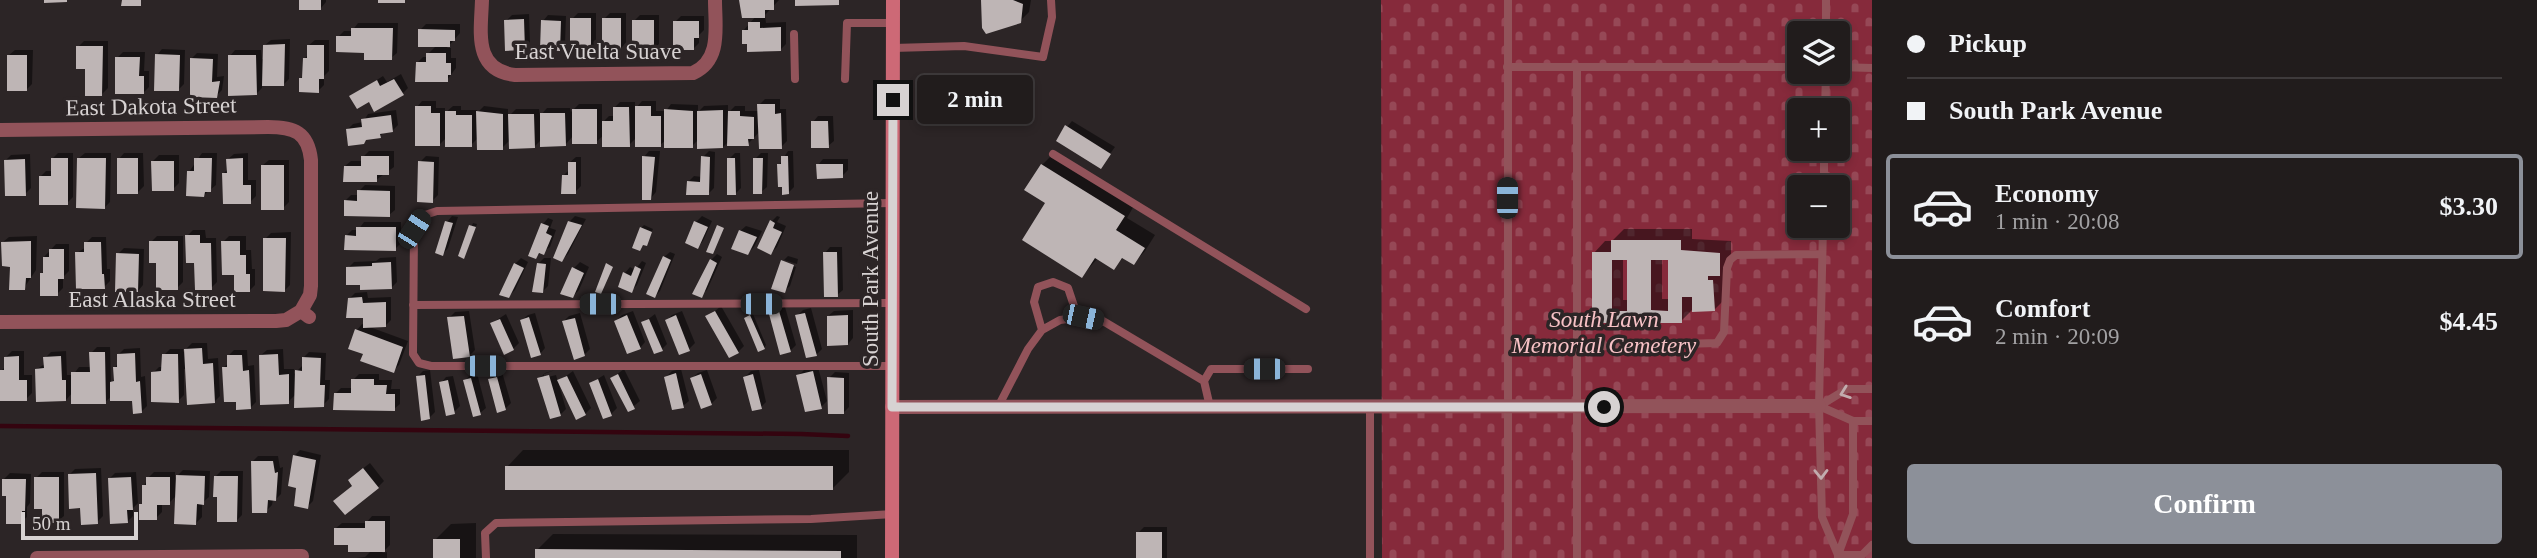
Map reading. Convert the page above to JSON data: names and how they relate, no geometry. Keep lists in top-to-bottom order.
{
  "streets": {
    "main road": ["South Park Avenue"],
    "street": ["East Vuelta Suave", "East Dakota Street", "East Alaska Street"]
  },
  "crossings": [
    ["East Dakota Street", "East Alaska Street"]
  ],
  "parks": ["South Lawn Memorial Cemetery"],
  "scale_bar": "50 m",
  "page": {
    "banner": ["Pickup", "South Park Avenue"],
    "map_buttons": ["+", "−"],
    "bubble": "2 min",
    "list": [
      {
        "name": "Economy",
        "note": "1 min · 20:08",
        "value": "$3.30"
      },
      {
        "name": "Comfort",
        "note": "2 min · 20:09",
        "value": "$4.45"
      }
    ],
    "buttons": "Confirm",
    "scale": "50 m"
  }
}
